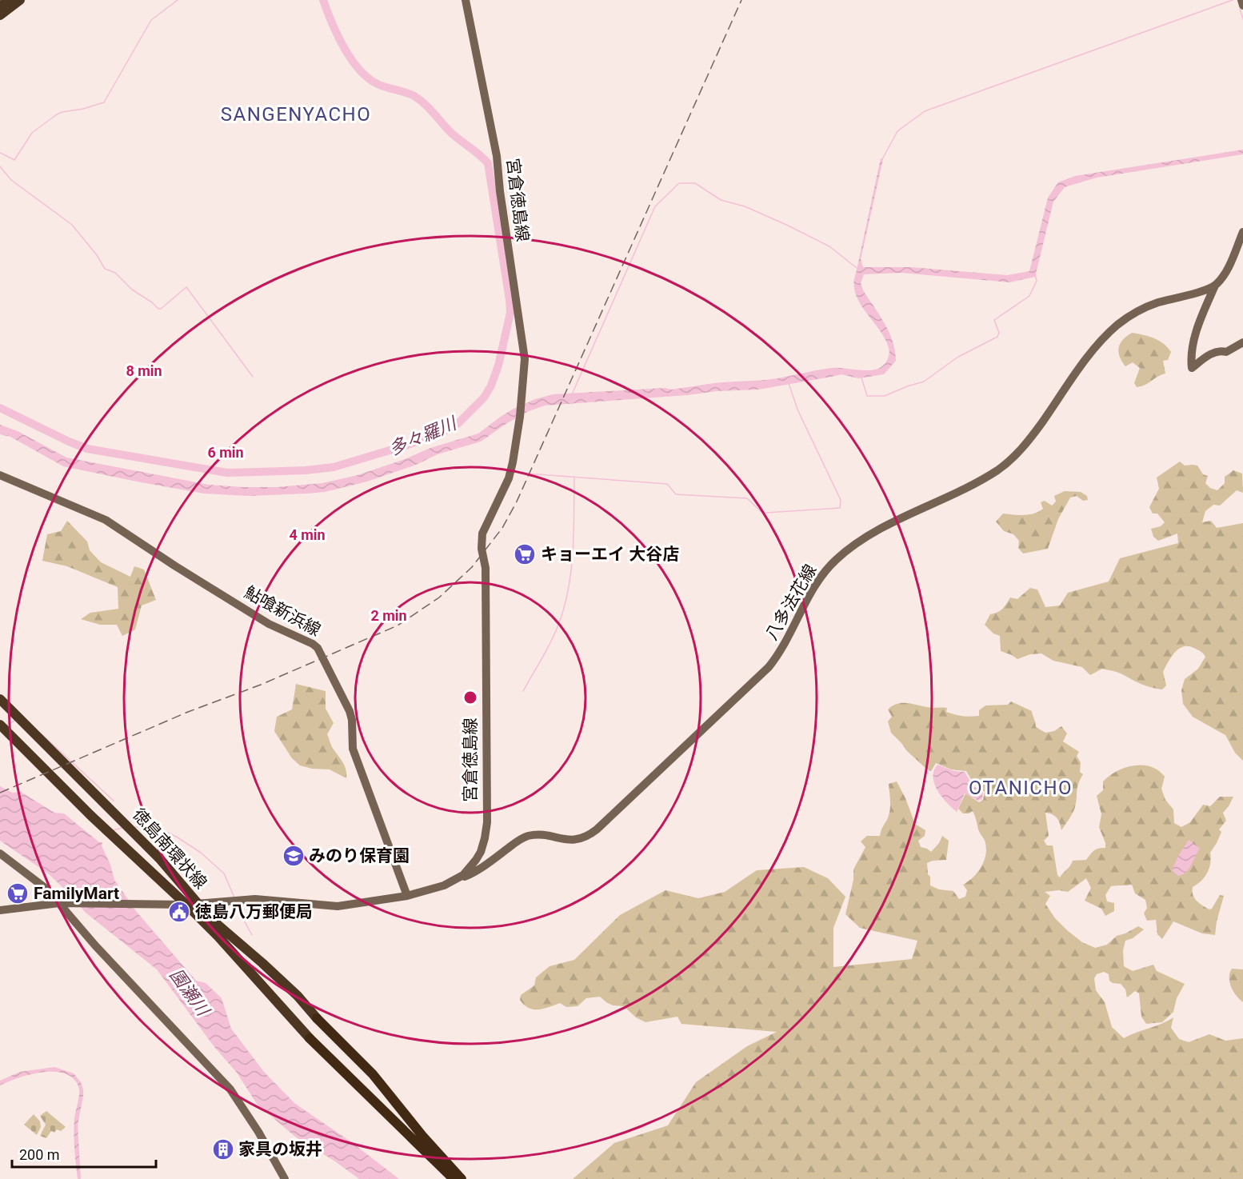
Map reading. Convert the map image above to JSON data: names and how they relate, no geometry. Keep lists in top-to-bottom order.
{
  "streets": {
    "highway": ["徳島南環状線"],
    "main road": ["宮倉徳島線", "八多法花線", "鮎喰新浜線"]
  },
  "crossings": [
    ["宮倉徳島線", "八多法花線"],
    ["宮倉徳島線", "鮎喰新浜線"],
    ["宮倉徳島線", "徳島南環状線"]
  ],
  "districts": ["SANGENYACHO", "OTANICHO"],
  "water": ["多々羅川", "園瀬川"],
  "places": {
    "supermarket": ["キョーエイ 大谷店", "FamilyMart"],
    "school or university": ["みのり保育園"],
    "public building": ["徳島八万郵便局"],
    "building": ["家具の坂井"]
  },
  "scale_bar": "200 m",
  "rings": [
    "8 min",
    "6 min",
    "4 min",
    "2 min"
  ]
}
